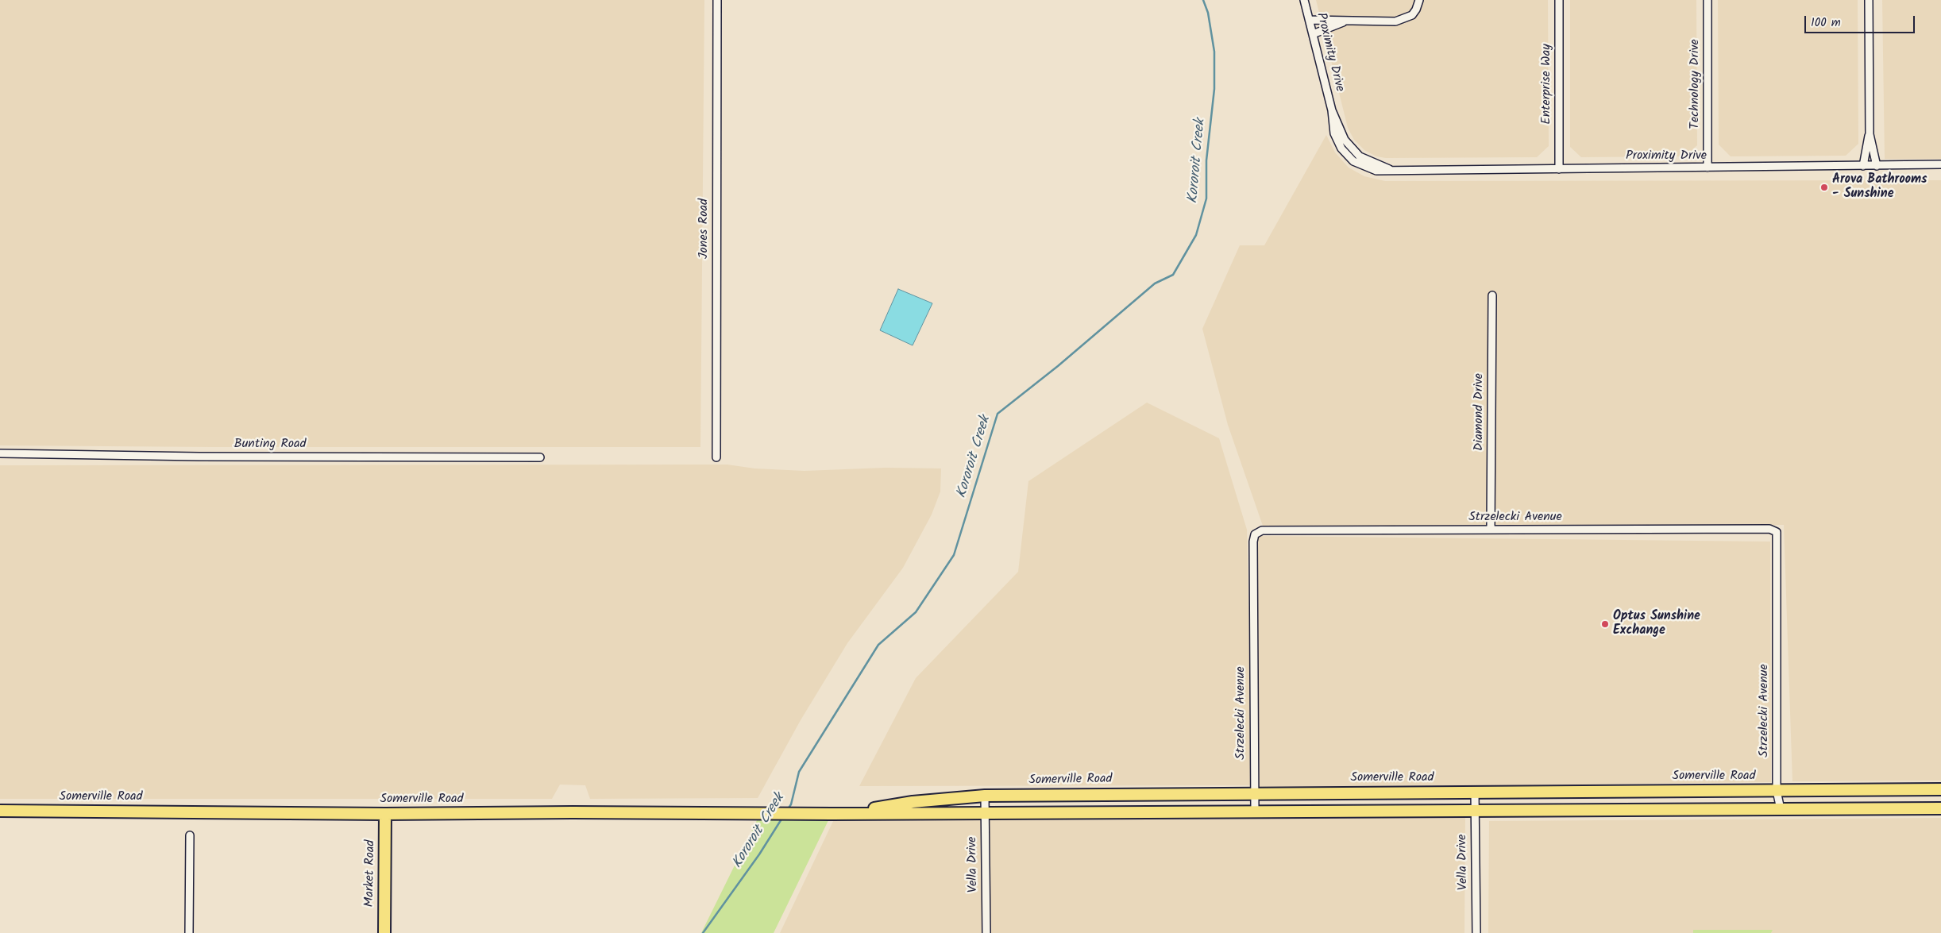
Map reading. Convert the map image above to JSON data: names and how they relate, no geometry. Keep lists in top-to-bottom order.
{
  "streets": {
    "main road": ["Somerville Road", "Market Road"],
    "street": [
      "Proximity Drive",
      "Enterprise Way",
      "Technology Drive",
      "Jones Road",
      "Diamond Drive",
      "Bunting Road",
      "Strzelecki Avenue",
      "Vella Drive"
    ]
  },
  "crossings": [
    ["Proximity Drive", "Enterprise Way"],
    ["Proximity Drive", "Technology Drive"],
    ["Diamond Drive", "Strzelecki Avenue"],
    ["Strzelecki Avenue", "Somerville Road"],
    ["Somerville Road", "Vella Drive"],
    ["Somerville Road", "Market Road"]
  ],
  "water": ["Kororoit Creek"],
  "places": ["Arova Bathrooms - Sunshine", "Optus Sunshine Exchange"],
  "scale_bar": "100 m"
}
